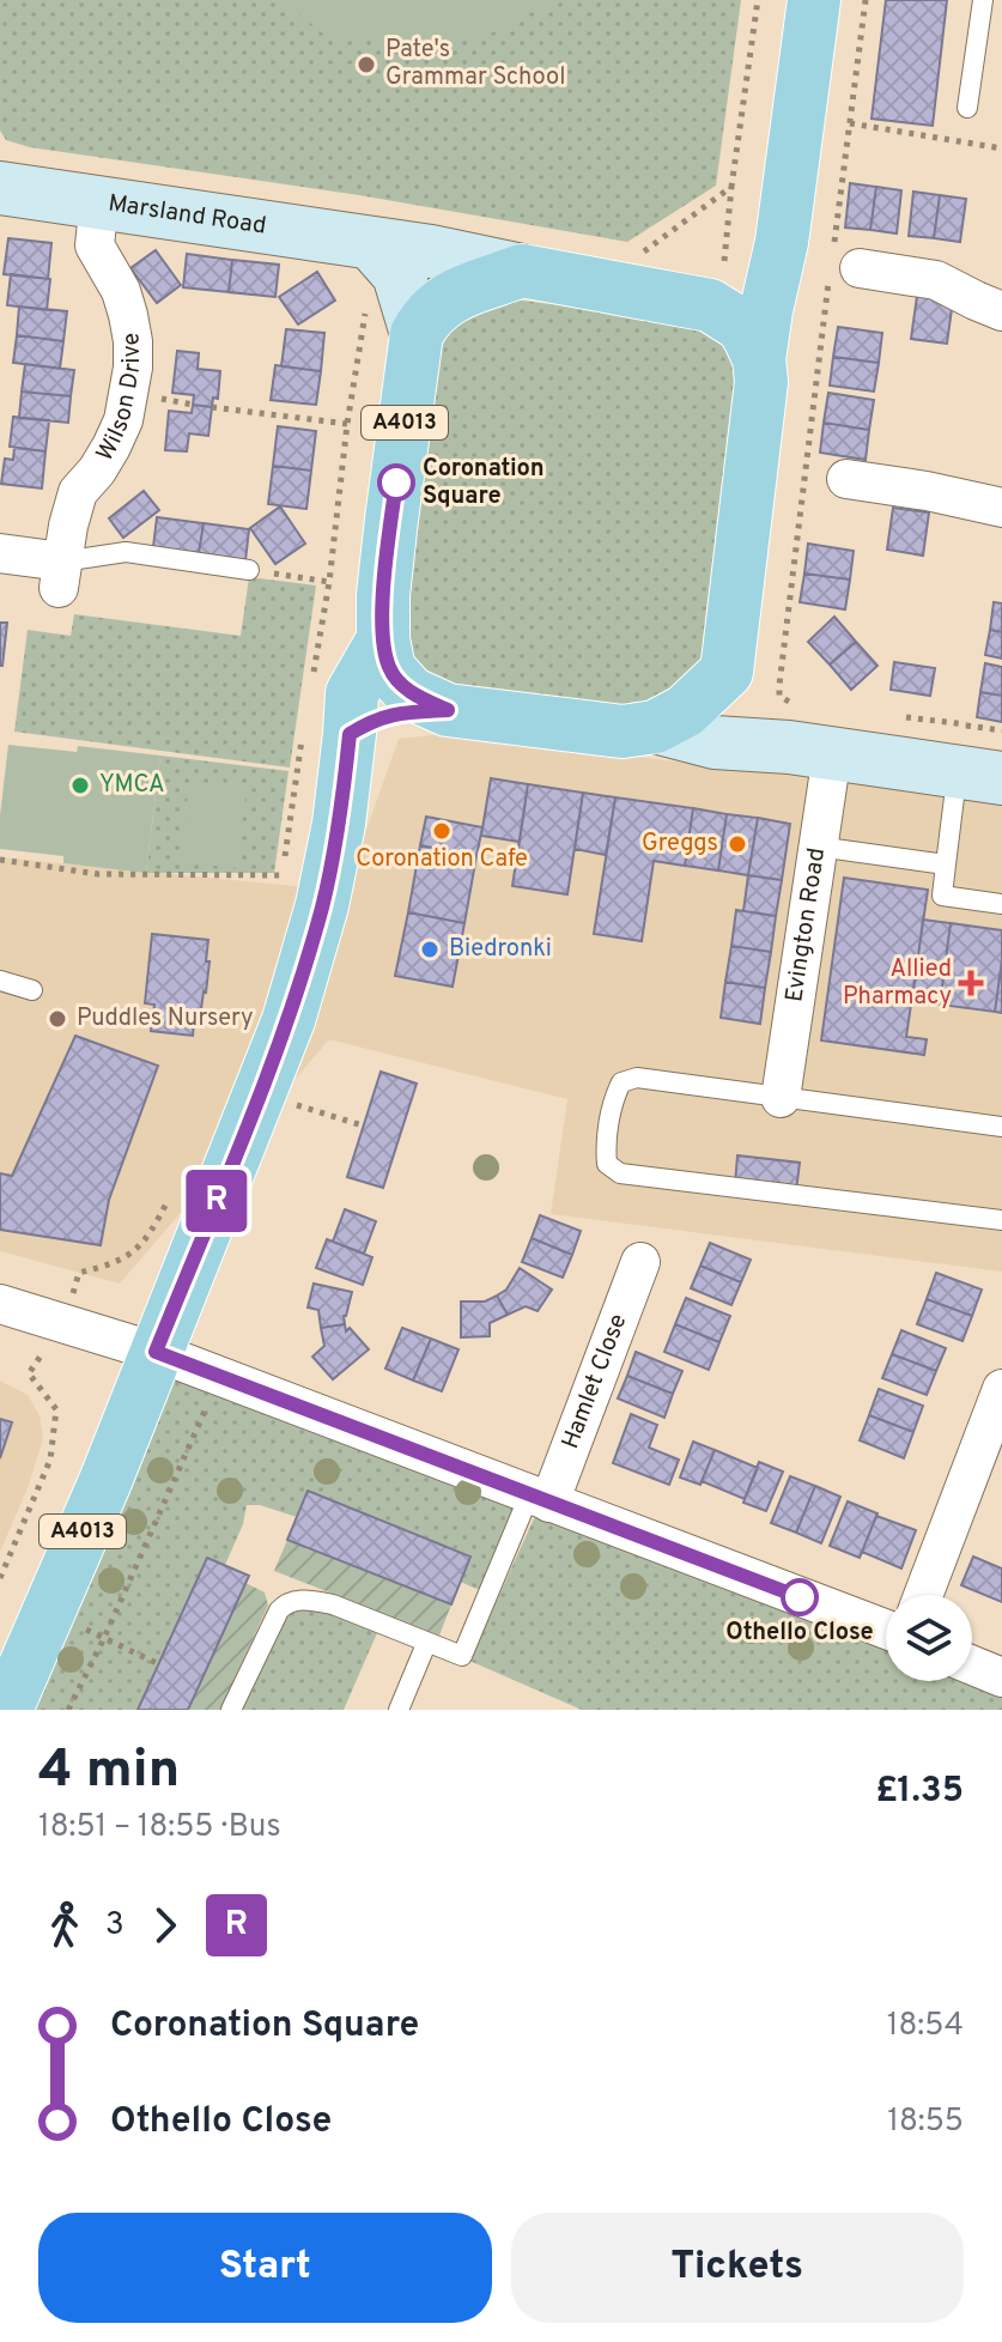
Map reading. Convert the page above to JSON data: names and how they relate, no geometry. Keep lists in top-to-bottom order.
{
  "streets": {
    "main road": ["A4013"],
    "street": [
      "Marsland Road",
      "Wilson Drive",
      "Evington Road",
      "Hamlet Close"
    ]
  },
  "crossings": [
    ["Marsland Road", "Wilson Drive"]
  ],
  "places": {
    "other": [
      "Pate's Grammar School",
      "Coronation Square",
      "YMCA",
      "Coronation Cafe",
      "Greggs",
      "Biedronki",
      "Puddles Nursery",
      "Othello Close"
    ],
    "health": ["Allied Pharmacy"]
  },
  "lines": ["bus line R"],
  "page": {
    "on_map": "R",
    "heading": ["4 min", "18:51 – 18:55 · Bus", "£1.35"],
    "legs": ["3", "R"],
    "list": [
      {
        "name": "Coronation Square",
        "value": "18:54"
      },
      {
        "name": "Othello Close",
        "value": "18:55"
      }
    ],
    "buttons": ["Start", "Tickets"]
  }
}
